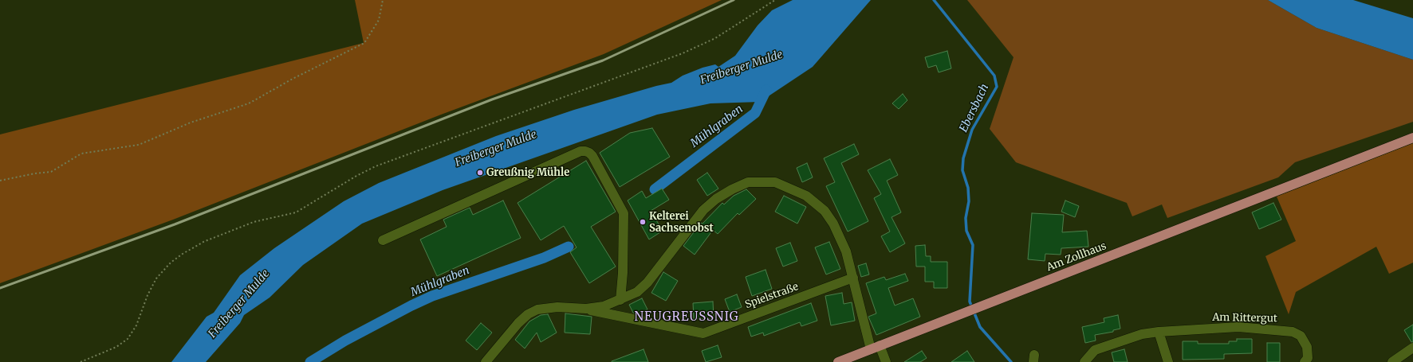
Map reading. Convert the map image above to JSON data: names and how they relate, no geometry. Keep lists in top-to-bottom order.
{
  "streets": {
    "main road": ["Am Zollhaus"],
    "street": ["Spielstraße", "Am Rittergut"]
  },
  "districts": ["NEUGREUSSNIG"],
  "water": ["Freiberger Mulde", "Ebersbach", "Mühlgraben"],
  "places": ["Greußnig Mühle", "Kelterei Sachsenobst"]
}
